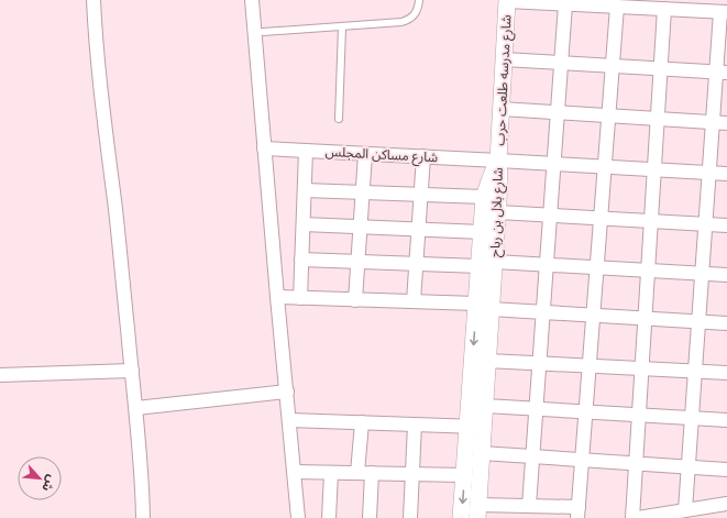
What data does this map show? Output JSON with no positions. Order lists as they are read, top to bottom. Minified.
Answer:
{"streets":{"street":["شارع مدرسه طلعت حرب","شارع مساكن المجلس","شارع بلال بن رباح"]},"crossings":[["شارع مدرسه طلعت حرب","شارع مساكن المجلس"],["شارع مدرسه طلعت حرب","شارع بلال بن رباح"],["شارع مساكن المجلس","شارع بلال بن رباح"]],"north":"bottom right"}
